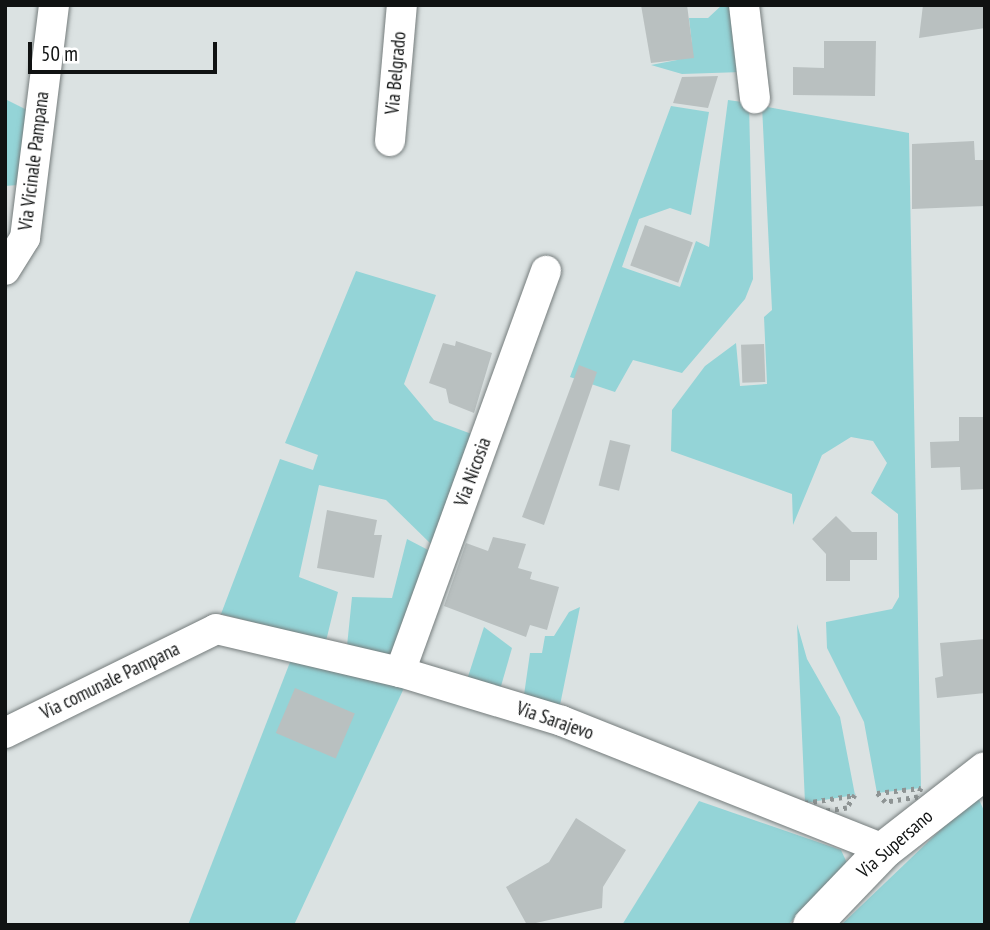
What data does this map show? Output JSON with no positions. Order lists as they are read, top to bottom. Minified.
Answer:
{"streets":{"street":["Via Belgrado","Via Vicinale Pampana","Via Nicosia","Via comunale Pampana","Via Sarajevo","Via Supersano"]},"crossings":[["Via Nicosia","Via Sarajevo"],["Via comunale Pampana","Via Sarajevo"],["Via Sarajevo","Via Supersano"]],"scale_bar":"50 m"}
